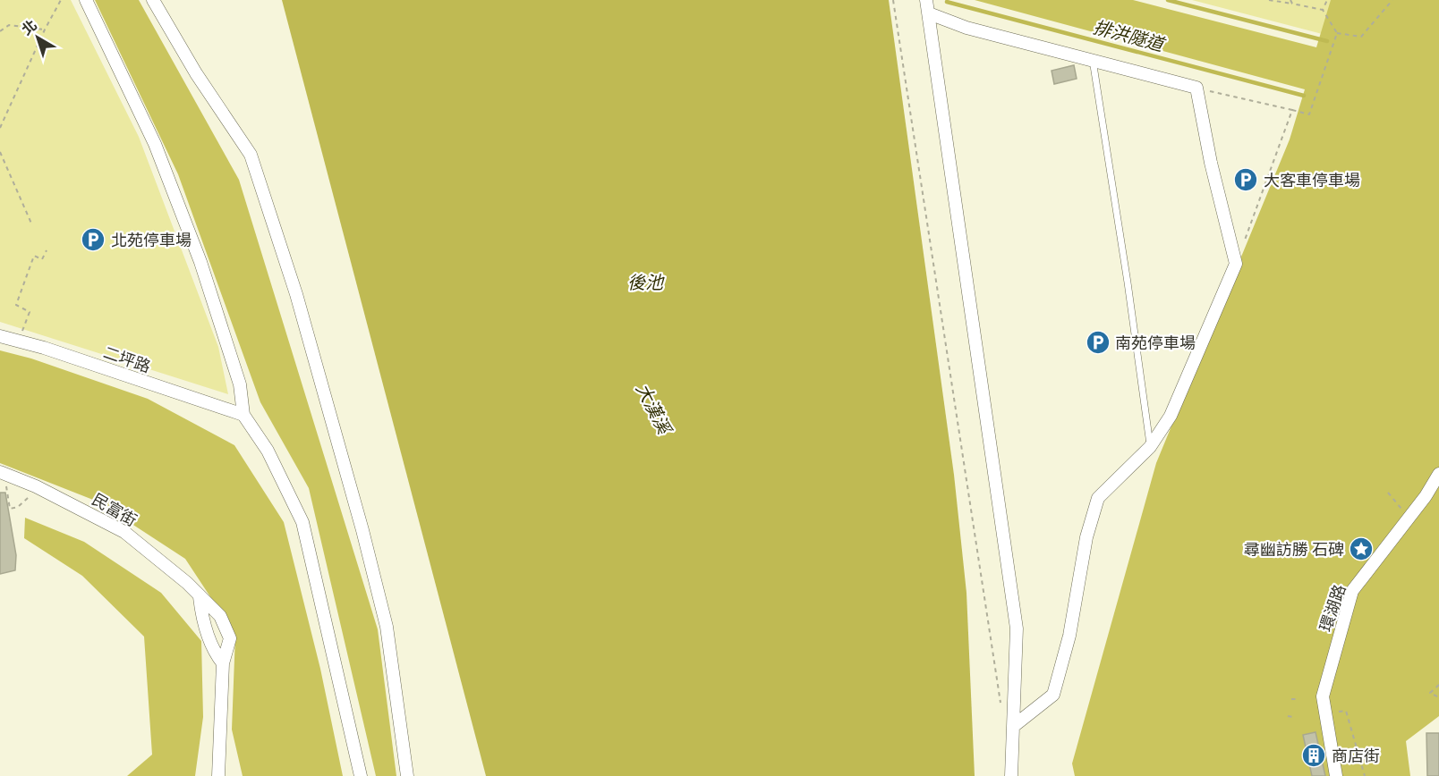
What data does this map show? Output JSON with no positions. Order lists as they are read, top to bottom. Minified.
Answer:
{"streets":{"street":["二坪路","民富街","環湖路"]},"water":["排洪隧道","後池","大漢溪"],"places":{"parking":["大客車停車場","北苑停車場","南苑停車場"],"place":["尋幽訪勝 石碑"],"building":["商店街"]},"north":"top left"}
